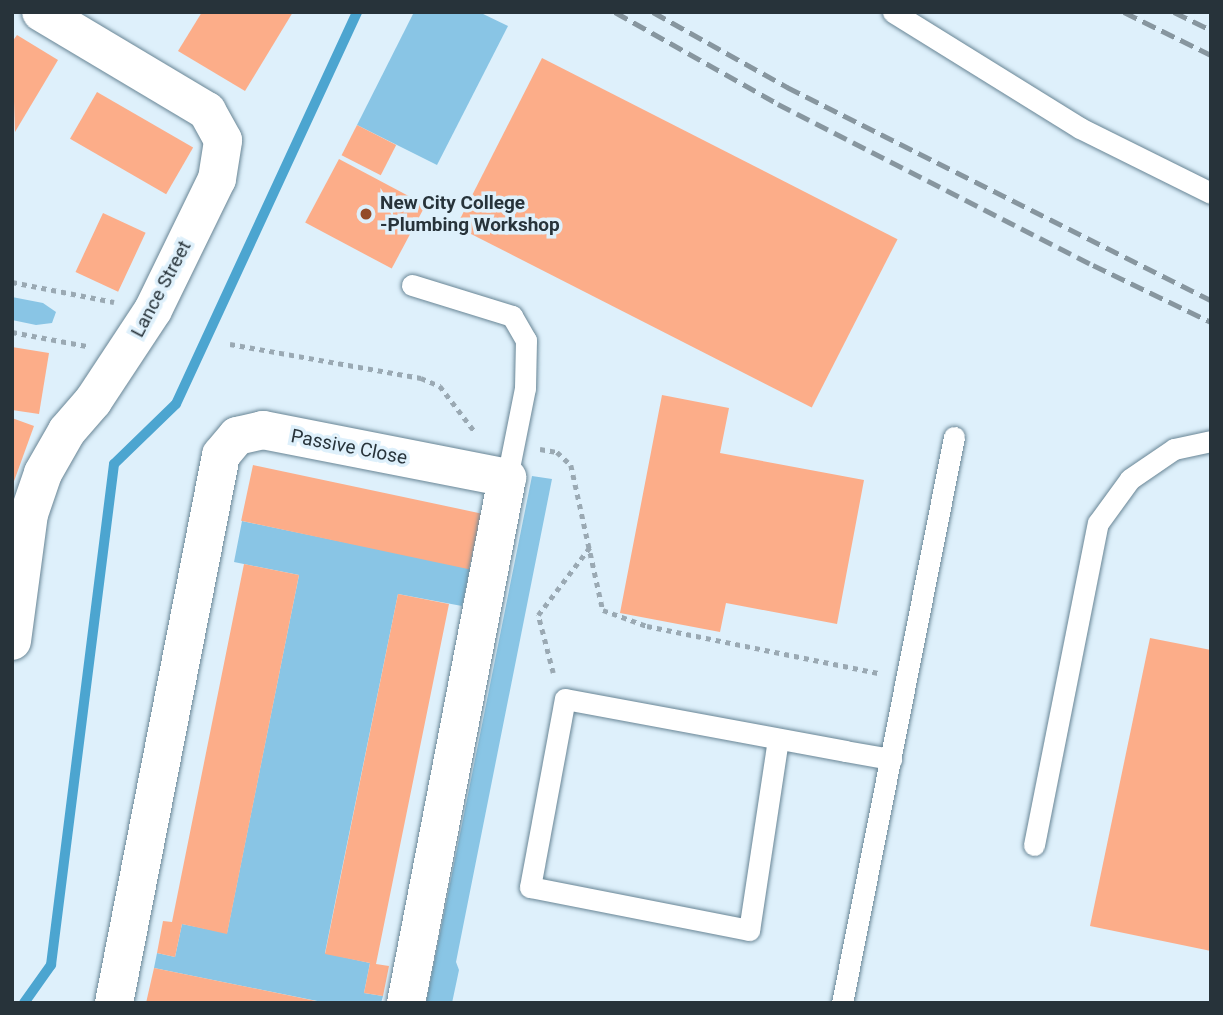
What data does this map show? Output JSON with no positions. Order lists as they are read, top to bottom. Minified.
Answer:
{"streets":{"street":["Lance Street","Passive Close"]},"places":["New City College -Plumbing Workshop"]}
